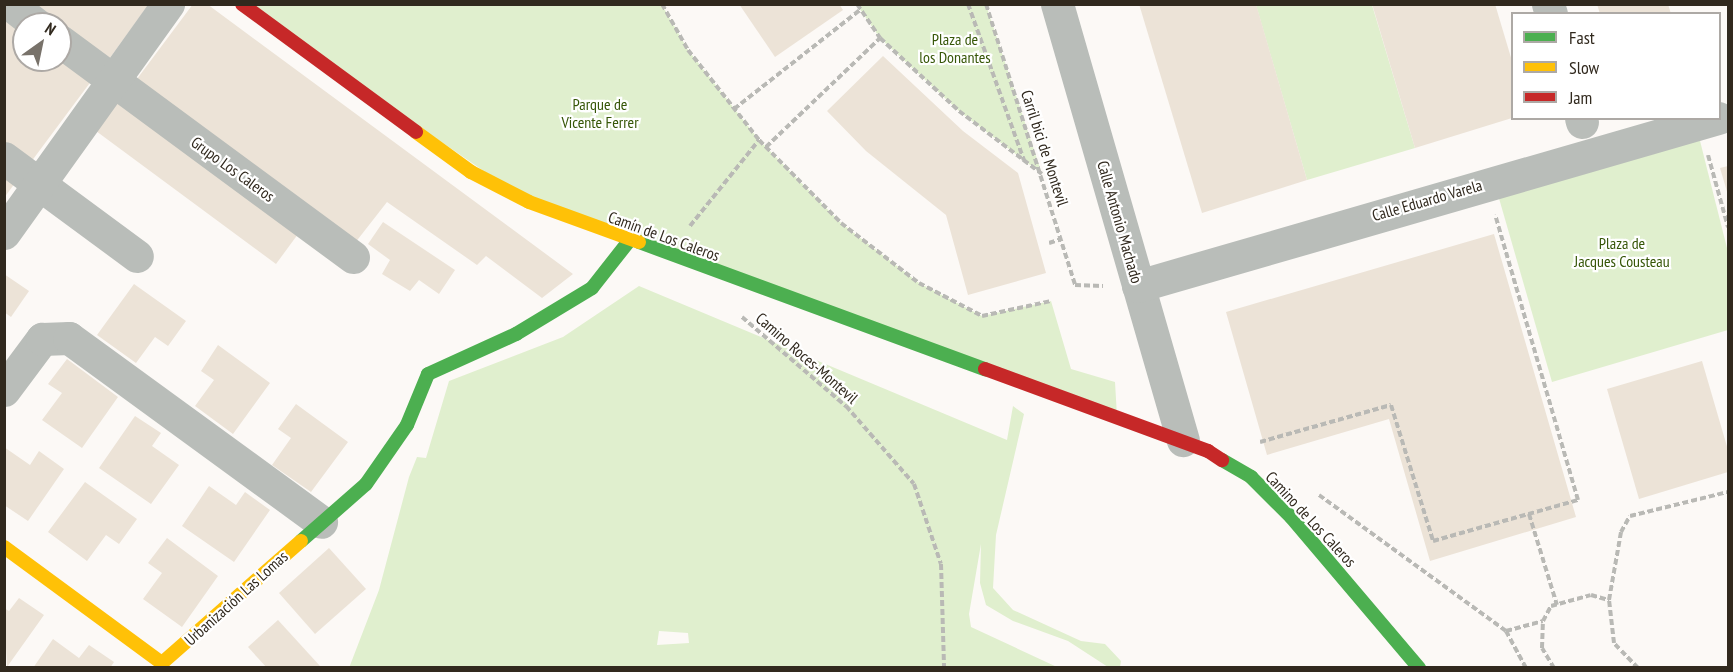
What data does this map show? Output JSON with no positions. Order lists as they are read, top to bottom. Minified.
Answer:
{"streets":{"street":["Grupo Los Caleros","Calle Eduardo Varela","Calle Antonio Machado","Camín de Los Caleros","Camino de Los Caleros","Urbanización Las Lomas"],"path":["Carril bici de Montevil","Camino Roces-Montevil"]},"crossings":[["Calle Eduardo Varela","Calle Antonio Machado"],["Calle Antonio Machado","Camino de Los Caleros"],["Camín de Los Caleros","Camino de Los Caleros"],["Camín de Los Caleros","Urbanización Las Lomas"]],"parks":["Plaza de los Donantes","Parque de Vicente Ferrer","Plaza de Jacques Cousteau"],"legend":["Fast","Slow","Jam"],"north":"top right"}
